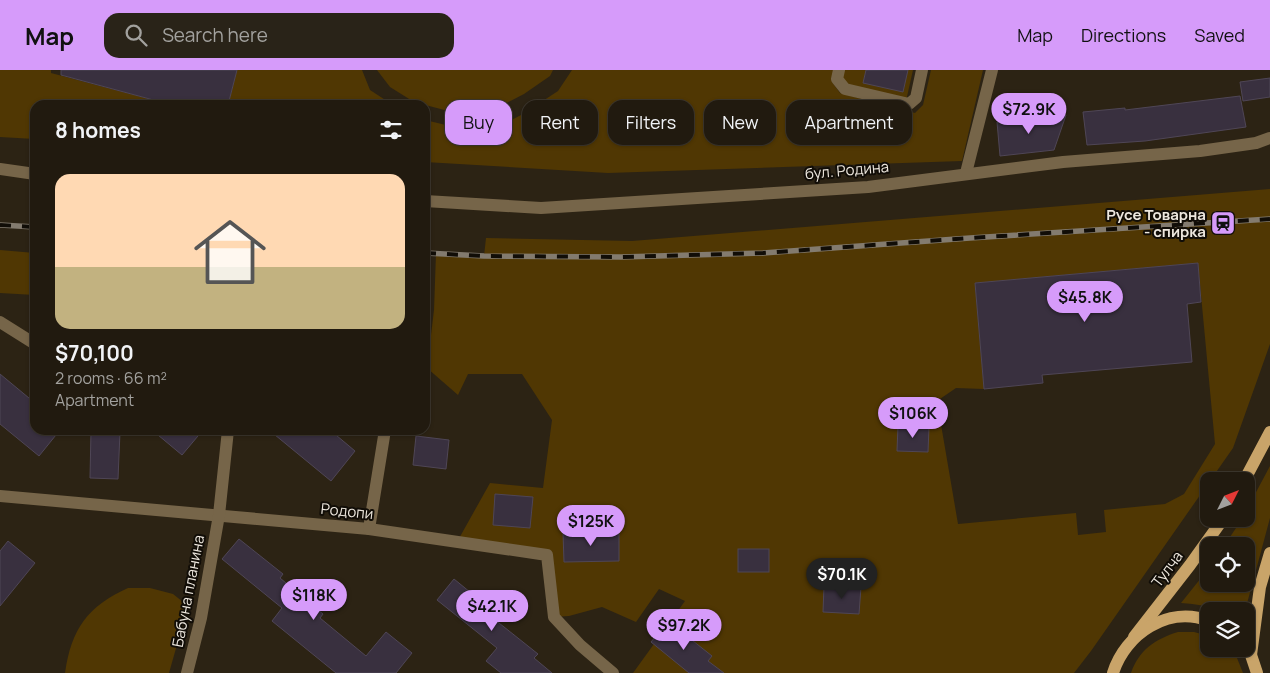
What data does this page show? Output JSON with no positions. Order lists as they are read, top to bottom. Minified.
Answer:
{"streets":{"main road":["Тулча"],"street":["бул. Родина","Родопи","Бабуна планина"]},"crossings":[["Родопи","Бабуна планина"]],"places":{"station":["Русе Товарна - спирка"]},"north":"top right","page":{"header":"Map","search":"Search here","nav":["Map","Directions","Saved"],"price":["$72.9K","$45.8K","$106K","$125K","$70.1K","$118K","$42.1K","$97.2K"],"chip":["Buy","Rent","Filters","New","Apartment"],"heading":"8 homes","list":[{"name":"$70,100","note":"2 rooms · 66 m² · Apartment"}]}}
